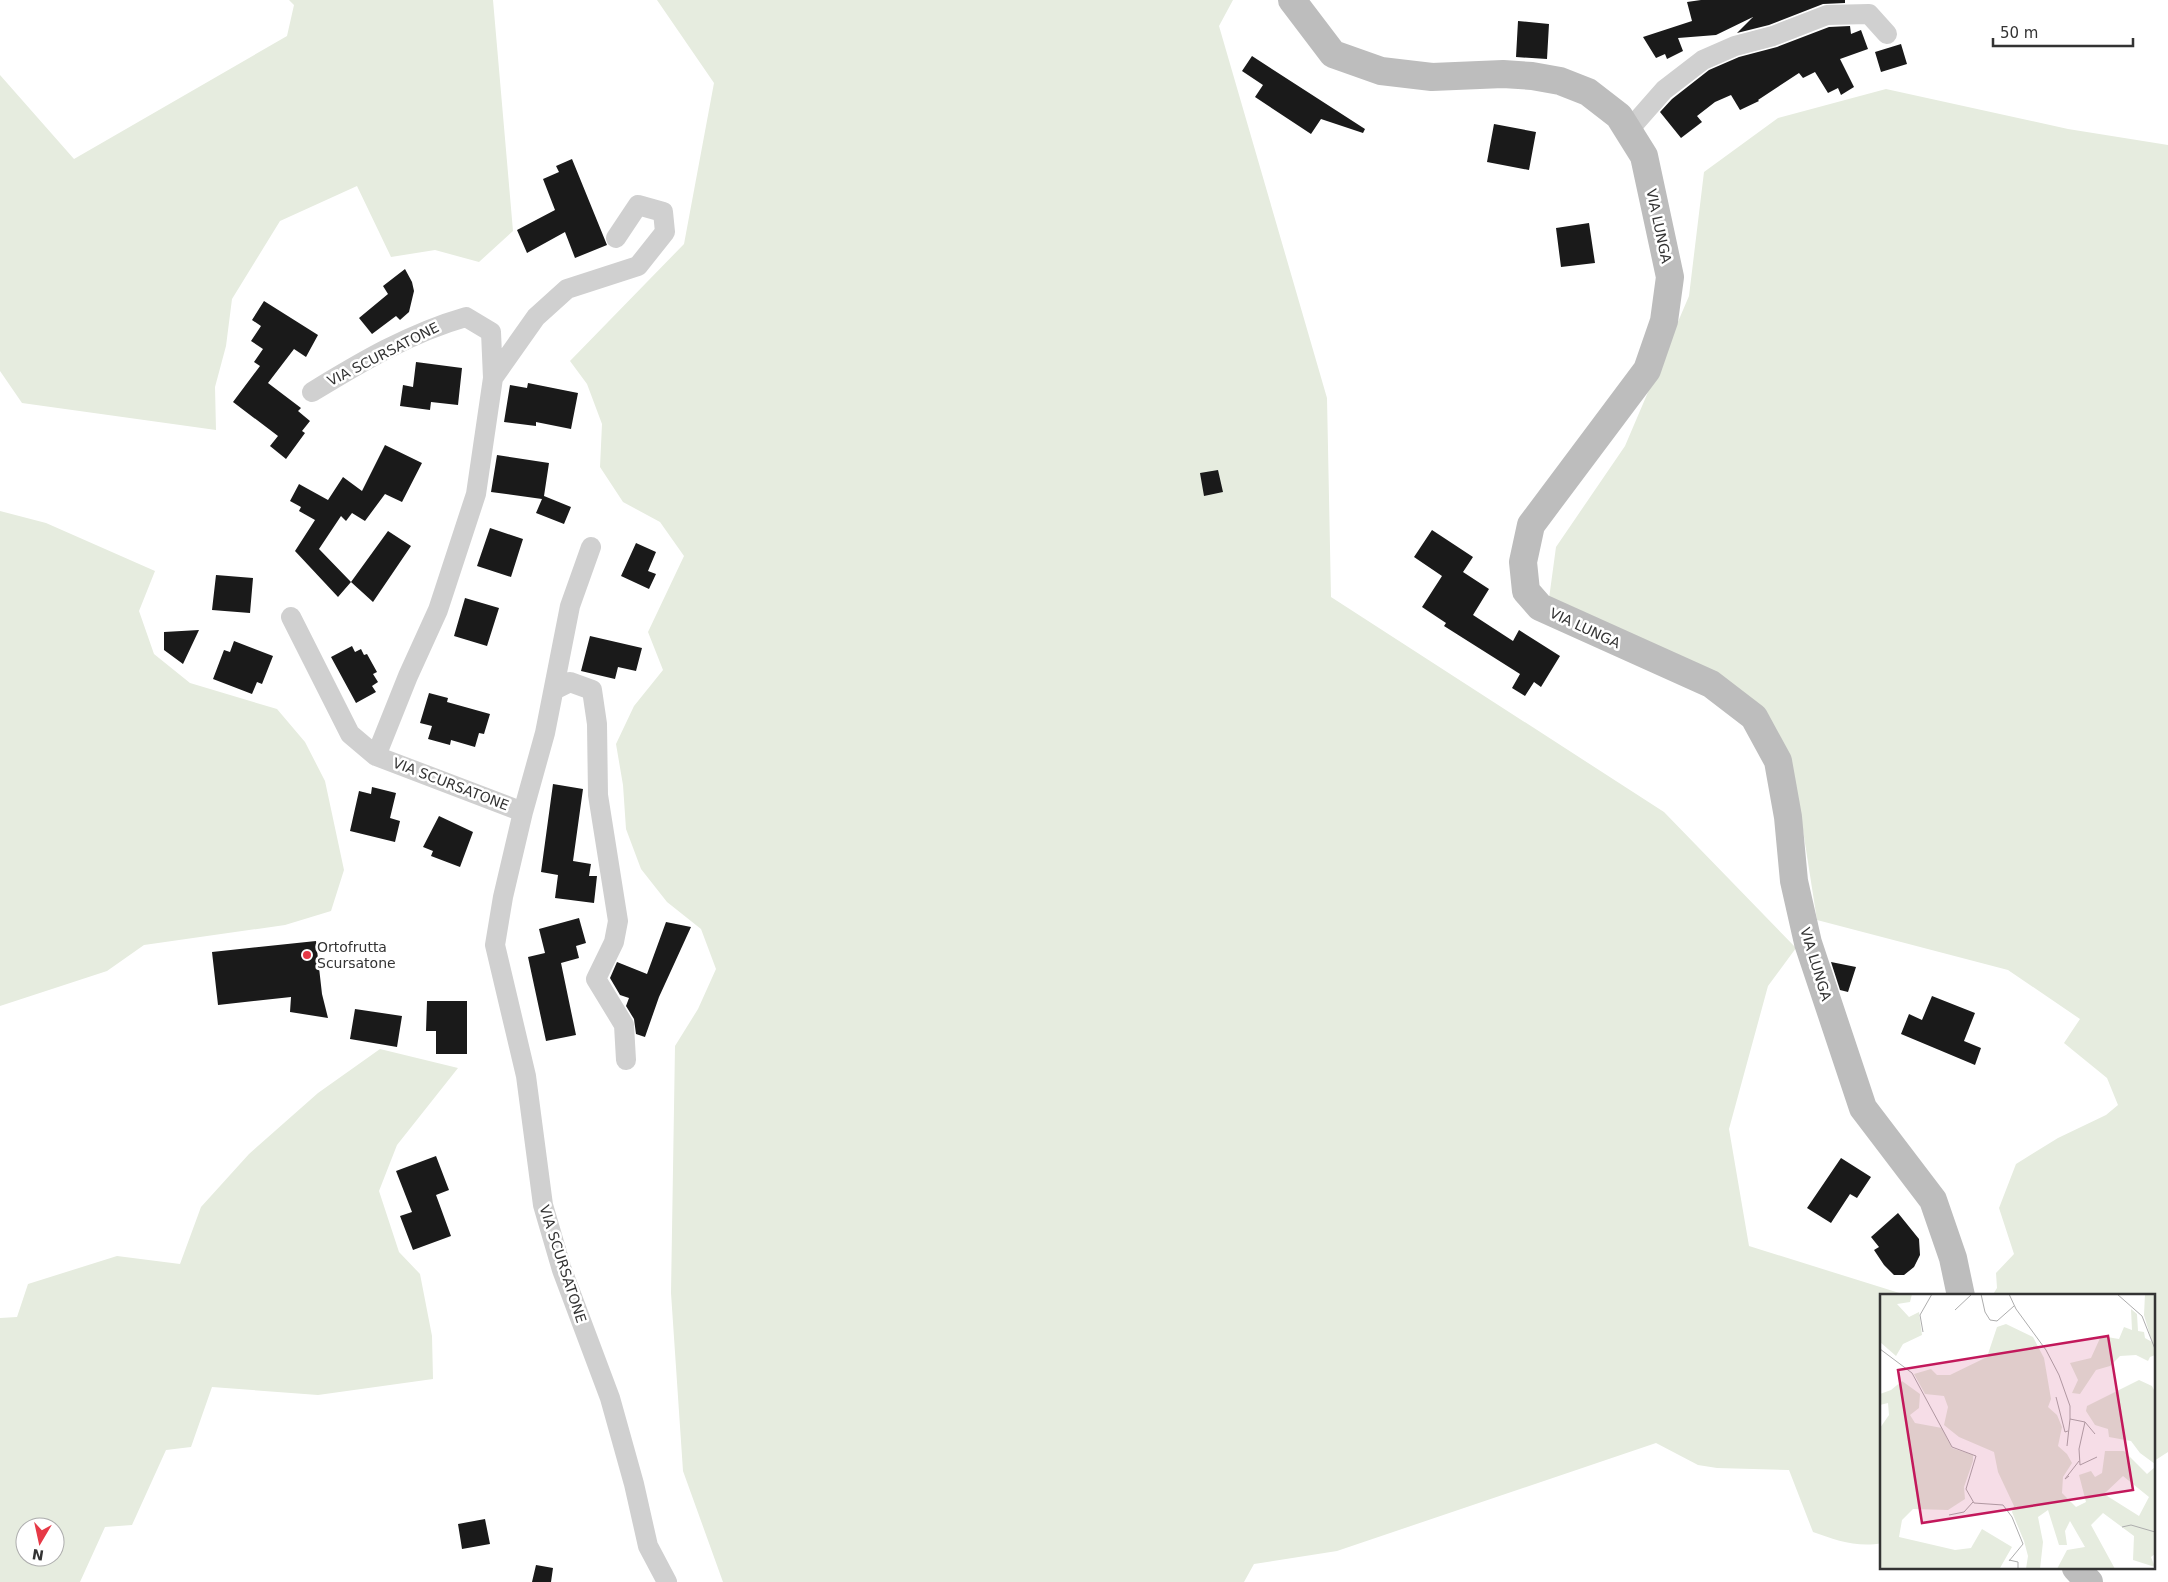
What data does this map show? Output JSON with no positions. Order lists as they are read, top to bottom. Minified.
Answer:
{"streets":{"street":["VIA LUNGA","VIA SCURSATONE"]},"places":["Ortofrutta Scursatone"],"scale_bar":"50 m","north":"bottom"}
